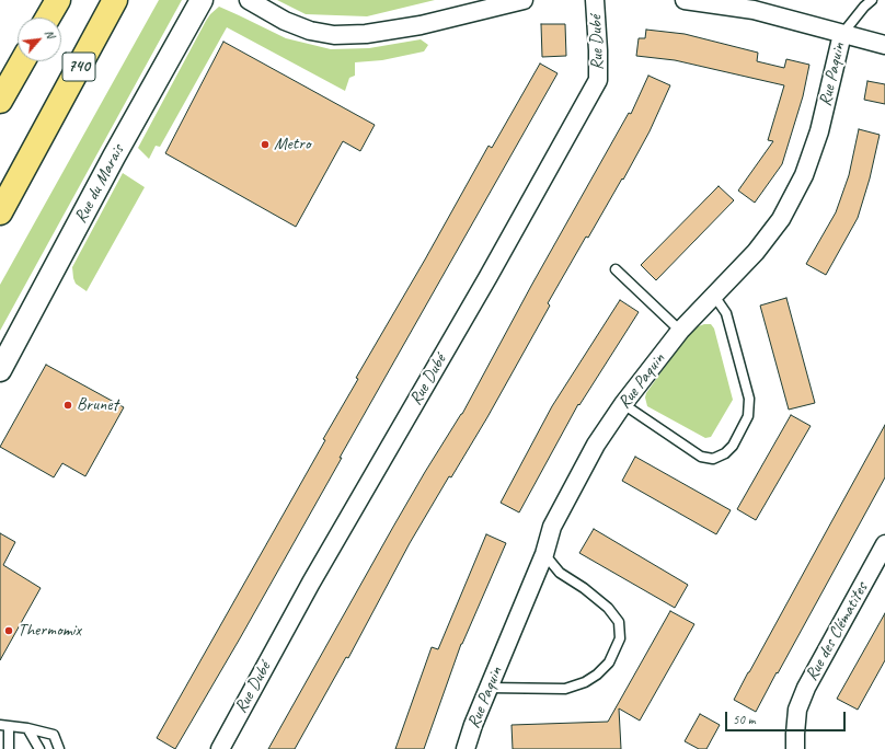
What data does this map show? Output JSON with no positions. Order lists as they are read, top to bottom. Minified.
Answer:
{"streets":{"highway":["740"],"street":["Rue Dubé","Rue Paquin","Rue du Marais","Rue des Clématites"]},"places":["Metro","Brunet","Thermomix"],"scale_bar":"50 m","north":"top right"}
